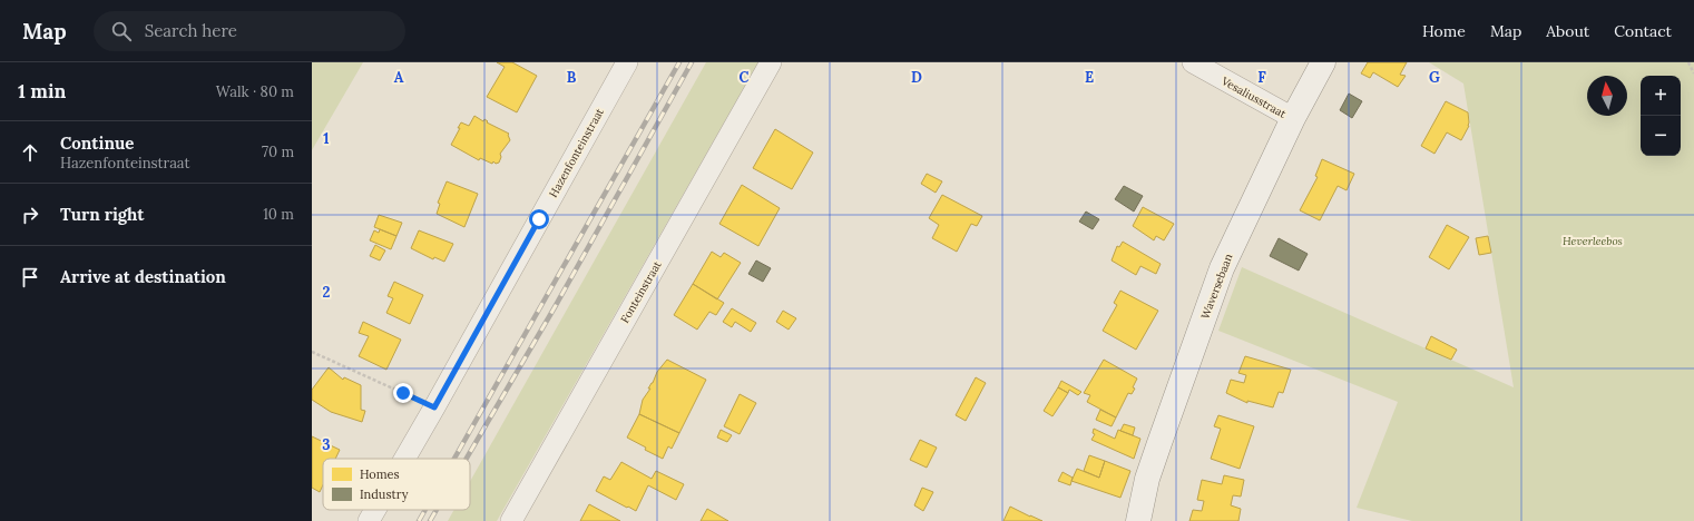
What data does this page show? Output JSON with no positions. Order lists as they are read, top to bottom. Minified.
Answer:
{"streets":{"street":["Vesaliusstraat","Hazenfonteinstraat","Waversebaan","Fonteinstraat"]},"crossings":[["Vesaliusstraat","Waversebaan"]],"parks":["Heverleebos"],"legend":["Homes","Industry"],"north":"top","page":{"header":"Map","search":"Search here","nav":["Home","Map","About","Contact"],"heading":["1 min","Walk · 80 m"],"map_buttons":["+","−"],"list":[["Continue","Hazenfonteinstraat","70 m"],["Turn right","10 m"],"Arrive at destination"]},"grid":{"columns":["A","B","C","D","E","F","G"],"rows":["1","2","3"]}}
